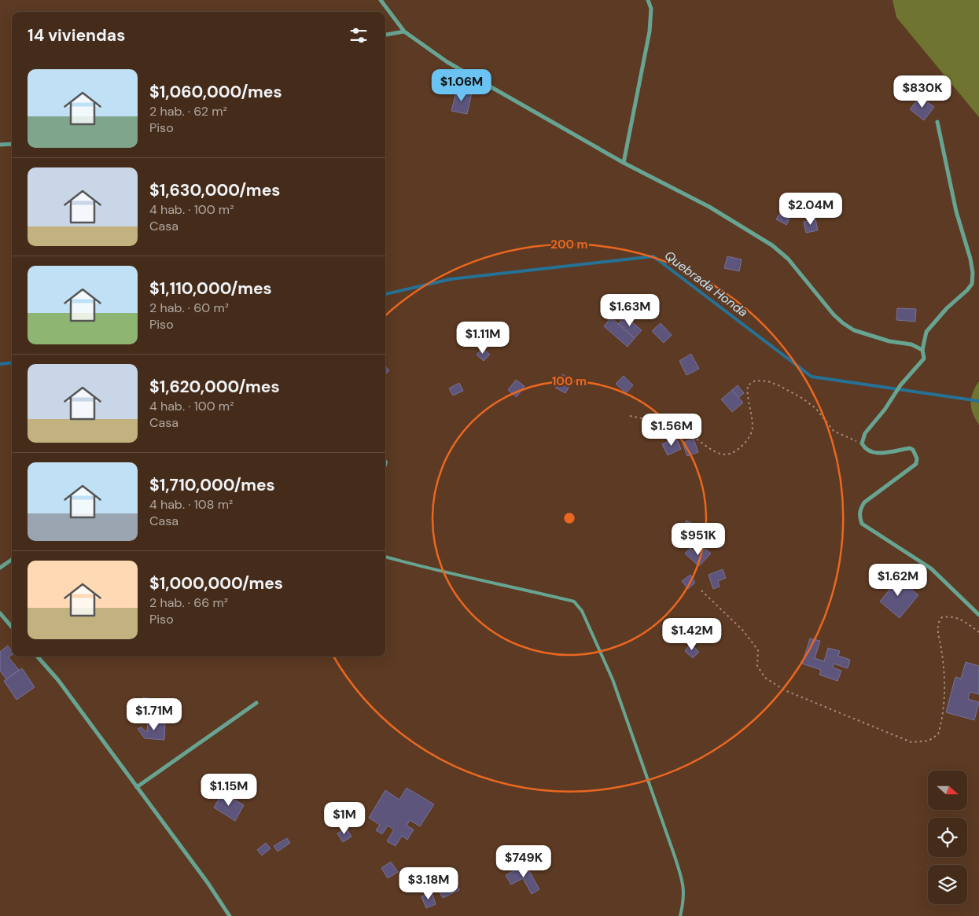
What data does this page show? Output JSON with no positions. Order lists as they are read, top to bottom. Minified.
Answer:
{"water":["Quebrada Honda"],"north":"right","page":{"heading":"14 viviendas","list":[{"name":"$1,060,000/mes","note":"2 hab. · 62 m² · Piso"},{"name":"$1,630,000/mes","note":"4 hab. · 100 m² · Casa"},{"name":"$1,110,000/mes","note":"2 hab. · 60 m² · Piso"},{"name":"$1,620,000/mes","note":"4 hab. · 100 m² · Casa"},{"name":"$1,710,000/mes","note":"4 hab. · 108 m² · Casa"},{"name":"$1,000,000/mes","note":"2 hab. · 66 m² · Piso"}],"price":["$1.06M","$830K","$2.04M","$1.63M","$1.11M","$1.56M","$951K","$1.62M","$1.42M","$1.71M","$1.15M","$1M","$749K","$3.18M"]},"rings":["200 m","100 m"]}
